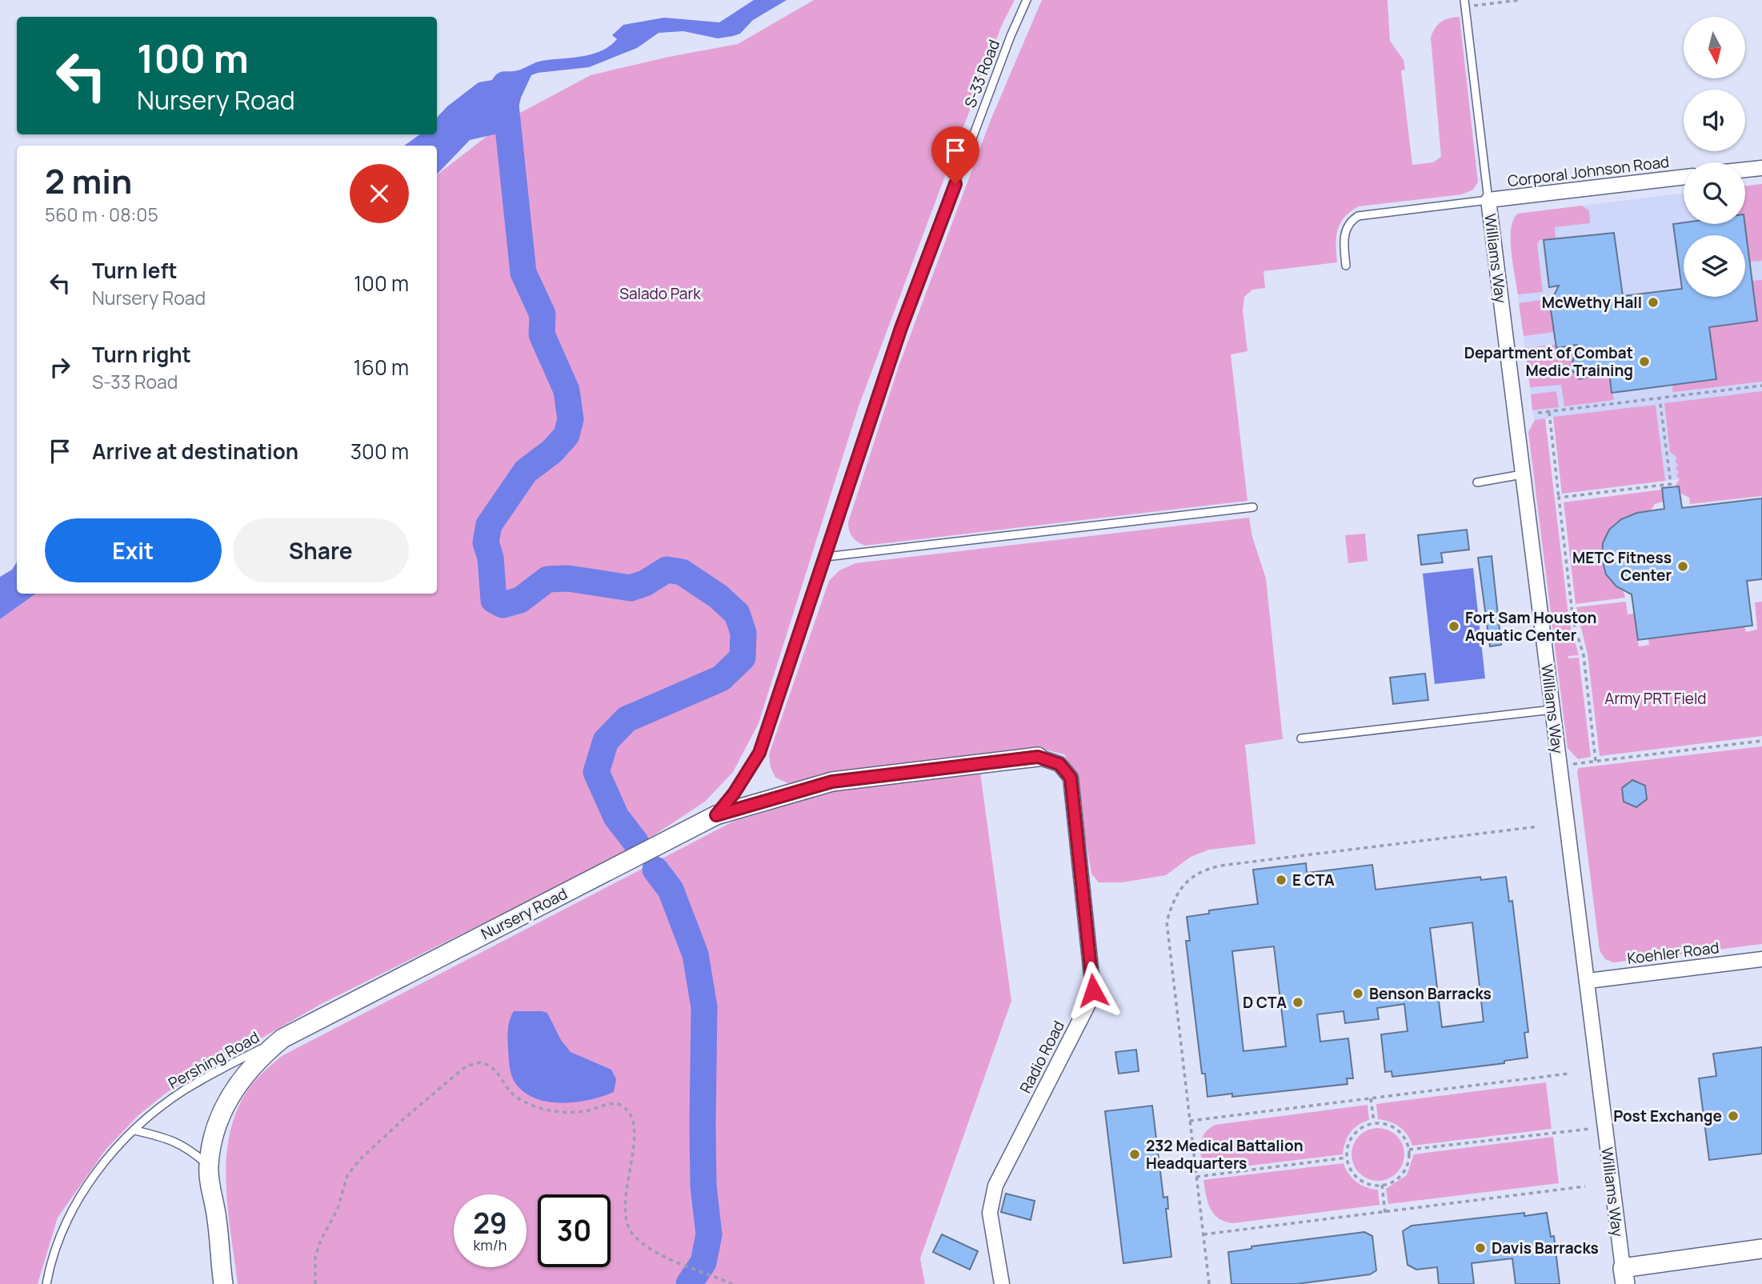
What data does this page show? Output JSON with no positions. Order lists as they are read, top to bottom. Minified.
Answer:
{"streets":{"street":["Corporal Johnson Road","Williams Way","Nursery Road","Koehler Road","Radio Road"],"lane":["S-33 Road","Pershing Road"]},"crossings":[["S-33 Road","Nursery Road"],["Corporal Johnson Road","Williams Way"],["Williams Way","Koehler Road"],["Nursery Road","Radio Road"],["Nursery Road","Pershing Road"]],"parks":["Salado Park","Army PRT Field"],"places":["McWethy Hall","Department of Combat Medic Training","METC Fitness Center","Fort Sam Houston Aquatic Center","E CTA","Benson Barracks","D CTA","Post Exchange","232 Medical Battalion Headquarters","Davis Barracks"],"north":"bottom","page":{"turn":["100 m","Nursery Road"],"heading":["2 min","560 m · 08:05"],"list":[{"name":"Turn left","note":"Nursery Road","value":"100 m"},{"name":"Turn right","note":"S-33 Road","value":"160 m"},{"name":"Arrive at destination","value":"300 m"}],"buttons":["Exit","Share"],"speed":"29 km/h","limit":"30"}}
